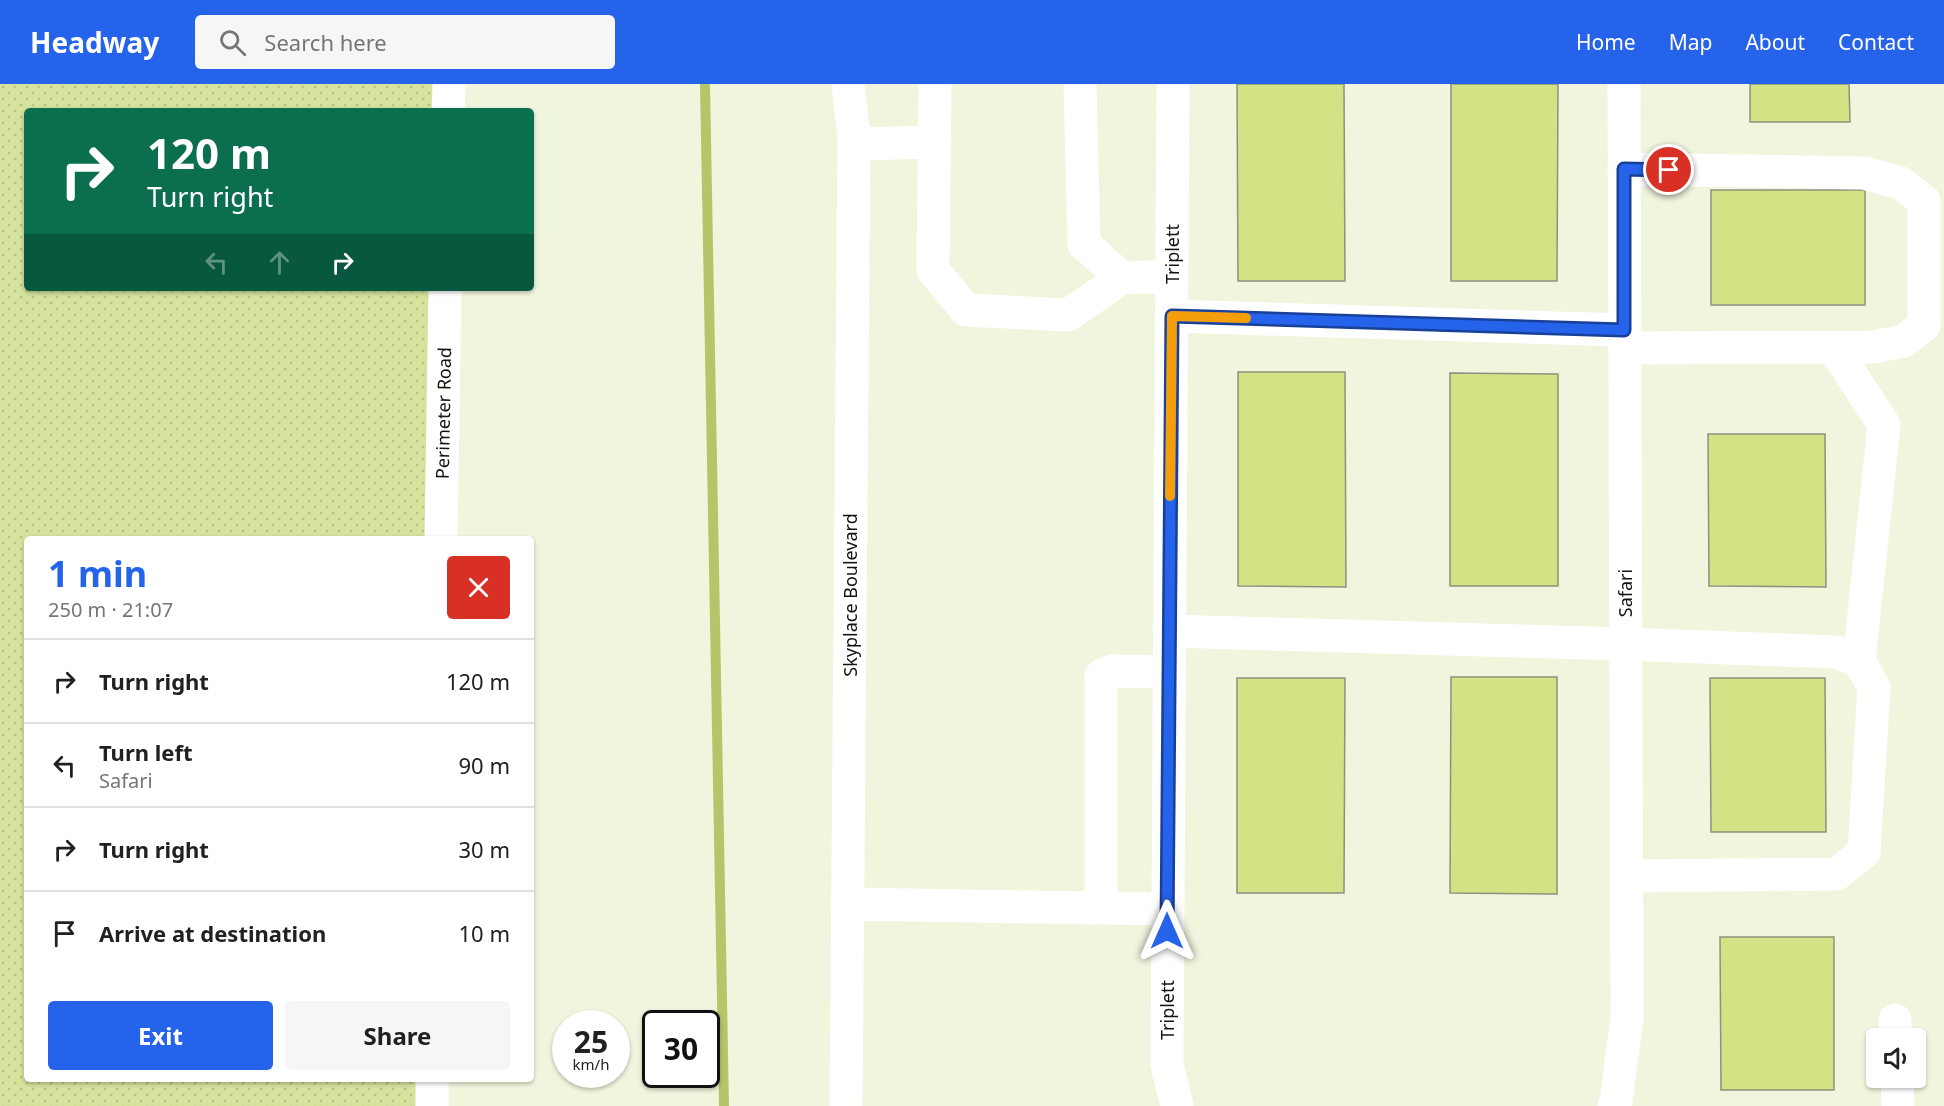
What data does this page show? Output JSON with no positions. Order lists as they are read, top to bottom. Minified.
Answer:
{"streets":{"street":["Triplett","Perimeter Road","Safari","Skyplace Boulevard"]},"page":{"header":"Headway","search":"Search here","nav":["Home","Map","About","Contact"],"turn":["120 m","Turn right"],"heading":["1 min","250 m · 21:07"],"list":[{"name":"Turn right","value":"120 m"},{"name":"Turn left","note":"Safari","value":"90 m"},{"name":"Turn right","value":"30 m"},{"name":"Arrive at destination","value":"10 m"}],"buttons":["Exit","Share"],"speed":"25 km/h","limit":"30"}}
